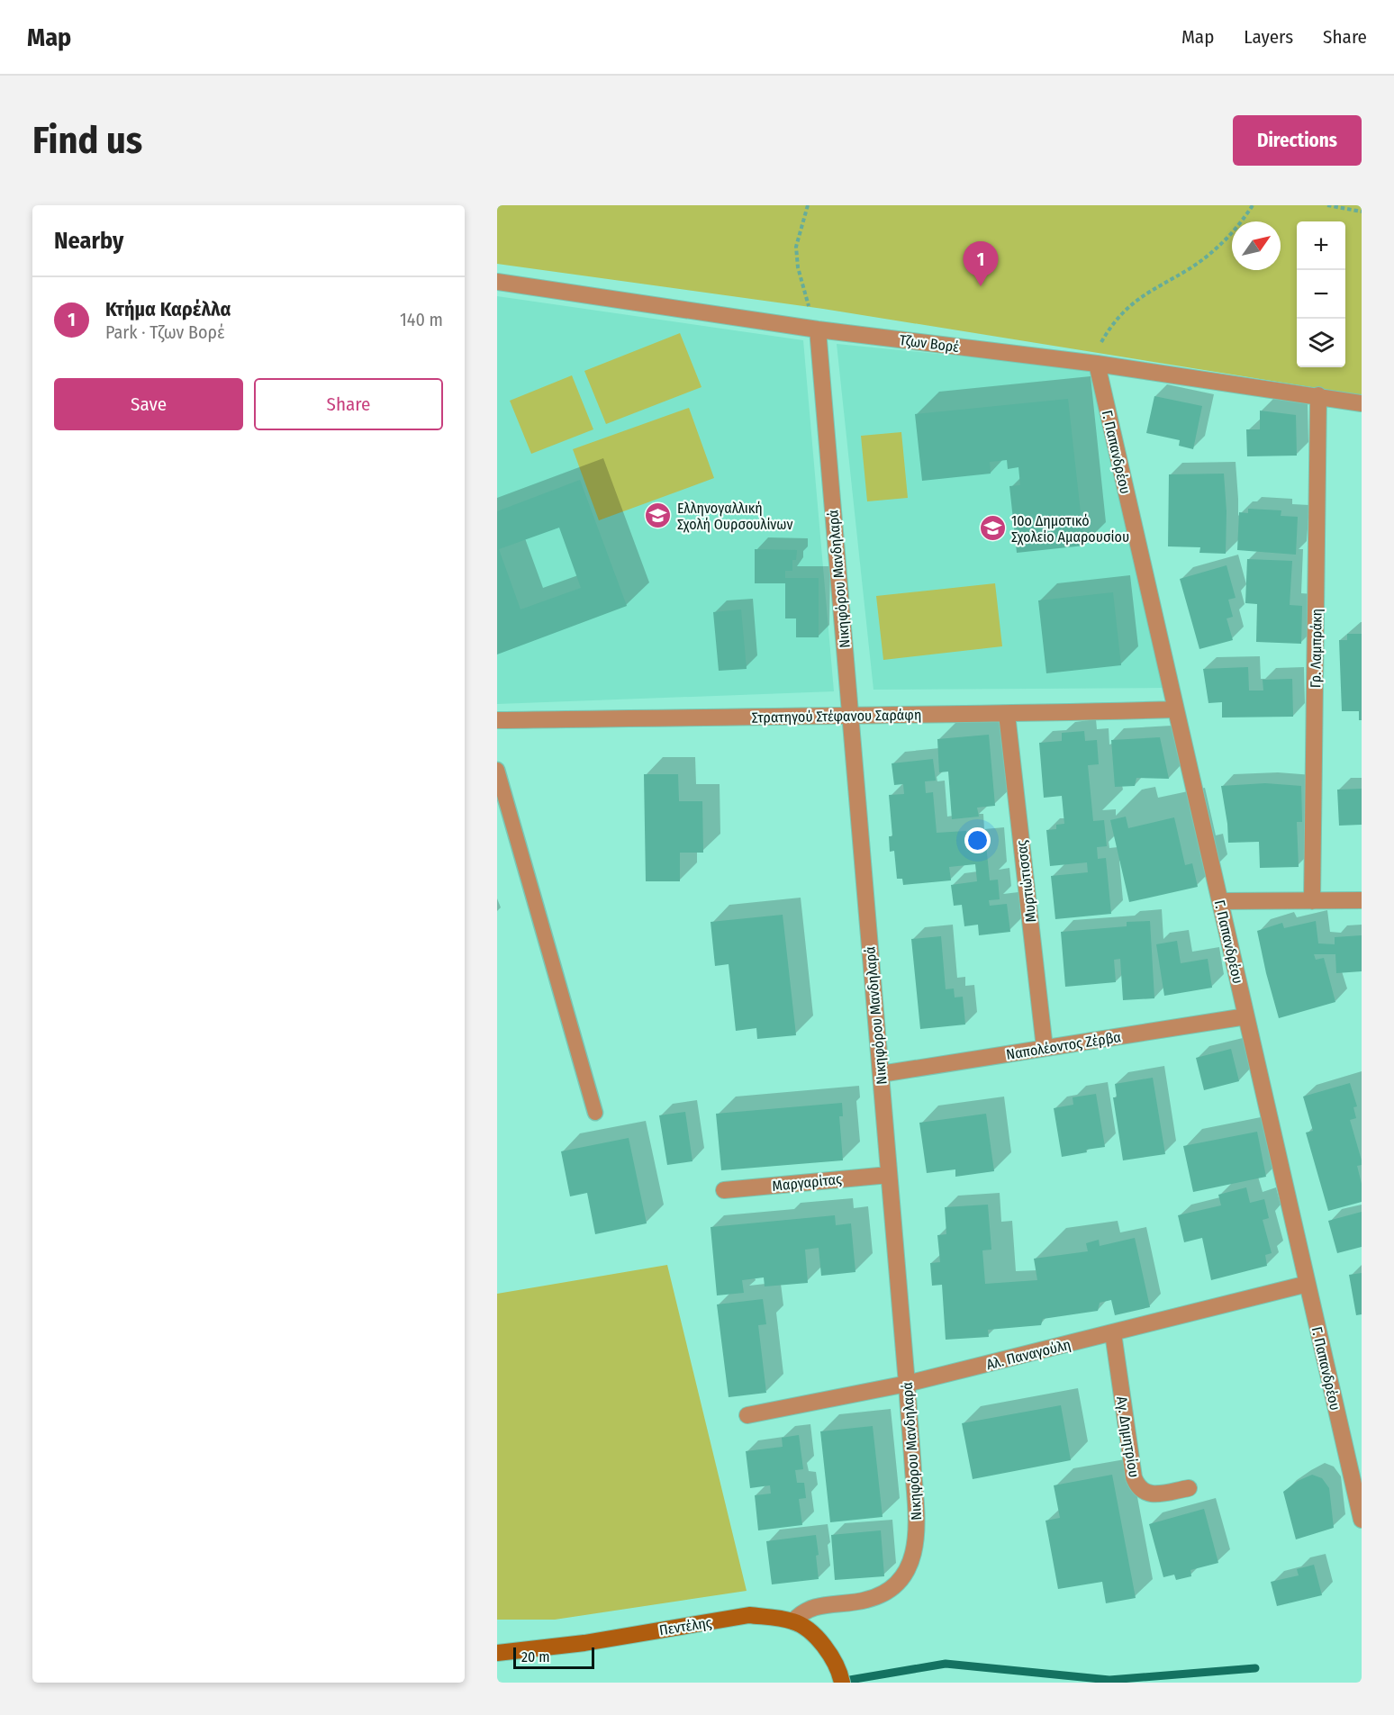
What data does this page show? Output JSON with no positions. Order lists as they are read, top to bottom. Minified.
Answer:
{"streets":{"main road":["Πεντέλης"],"street":["Τζων Βορέ","Γ. Παπανδρέου","Νικηφόρου Μανδηλαρά","Γρ. Λαμπράκη","Στρατηγού Στέφανου Σαράφη","Μυρτιώτισσας","Ναπολέοντος Ζέρβα","Μαργαρίτας","Αλ. Παναγούλη","Αγ. Δημητρίου"]},"crossings":[["Τζων Βορέ","Γ. Παπανδρέου"],["Τζων Βορέ","Νικηφόρου Μανδηλαρά"],["Τζων Βορέ","Γρ. Λαμπράκη"],["Γ. Παπανδρέου","Στρατηγού Στέφανου Σαράφη"],["Γ. Παπανδρέου","Ναπολέοντος Ζέρβα"],["Γ. Παπανδρέου","Αλ. Παναγούλη"],["Νικηφόρου Μανδηλαρά","Στρατηγού Στέφανου Σαράφη"],["Νικηφόρου Μανδηλαρά","Ναπολέοντος Ζέρβα"],["Νικηφόρου Μανδηλαρά","Μαργαρίτας"],["Νικηφόρου Μανδηλαρά","Αλ. Παναγούλη"],["Νικηφόρου Μανδηλαρά","Πεντέλης"],["Στρατηγού Στέφανου Σαράφη","Μυρτιώτισσας"],["Μυρτιώτισσας","Ναπολέοντος Ζέρβα"],["Αλ. Παναγούλη","Αγ. Δημητρίου"]],"places":{"school or university":["Ελληνογαλλική Σχολή Ουρσουλίνων","10ο Δημοτικό Σχολείο Αμαρουσίου"]},"scale_bar":"20 m","north":"top right","page":{"header":"Map","nav":["Map","Layers","Share"],"buttons":["Directions",["Save","Share"]],"title":"Find us","heading":"Nearby","map_buttons":["+","−"],"pins":"1","list":[{"mark":"1","name":"Κτήμα Καρέλλα","note":"Park · Τζων Βορέ","value":"140 m"}],"scale":"20 m"}}
